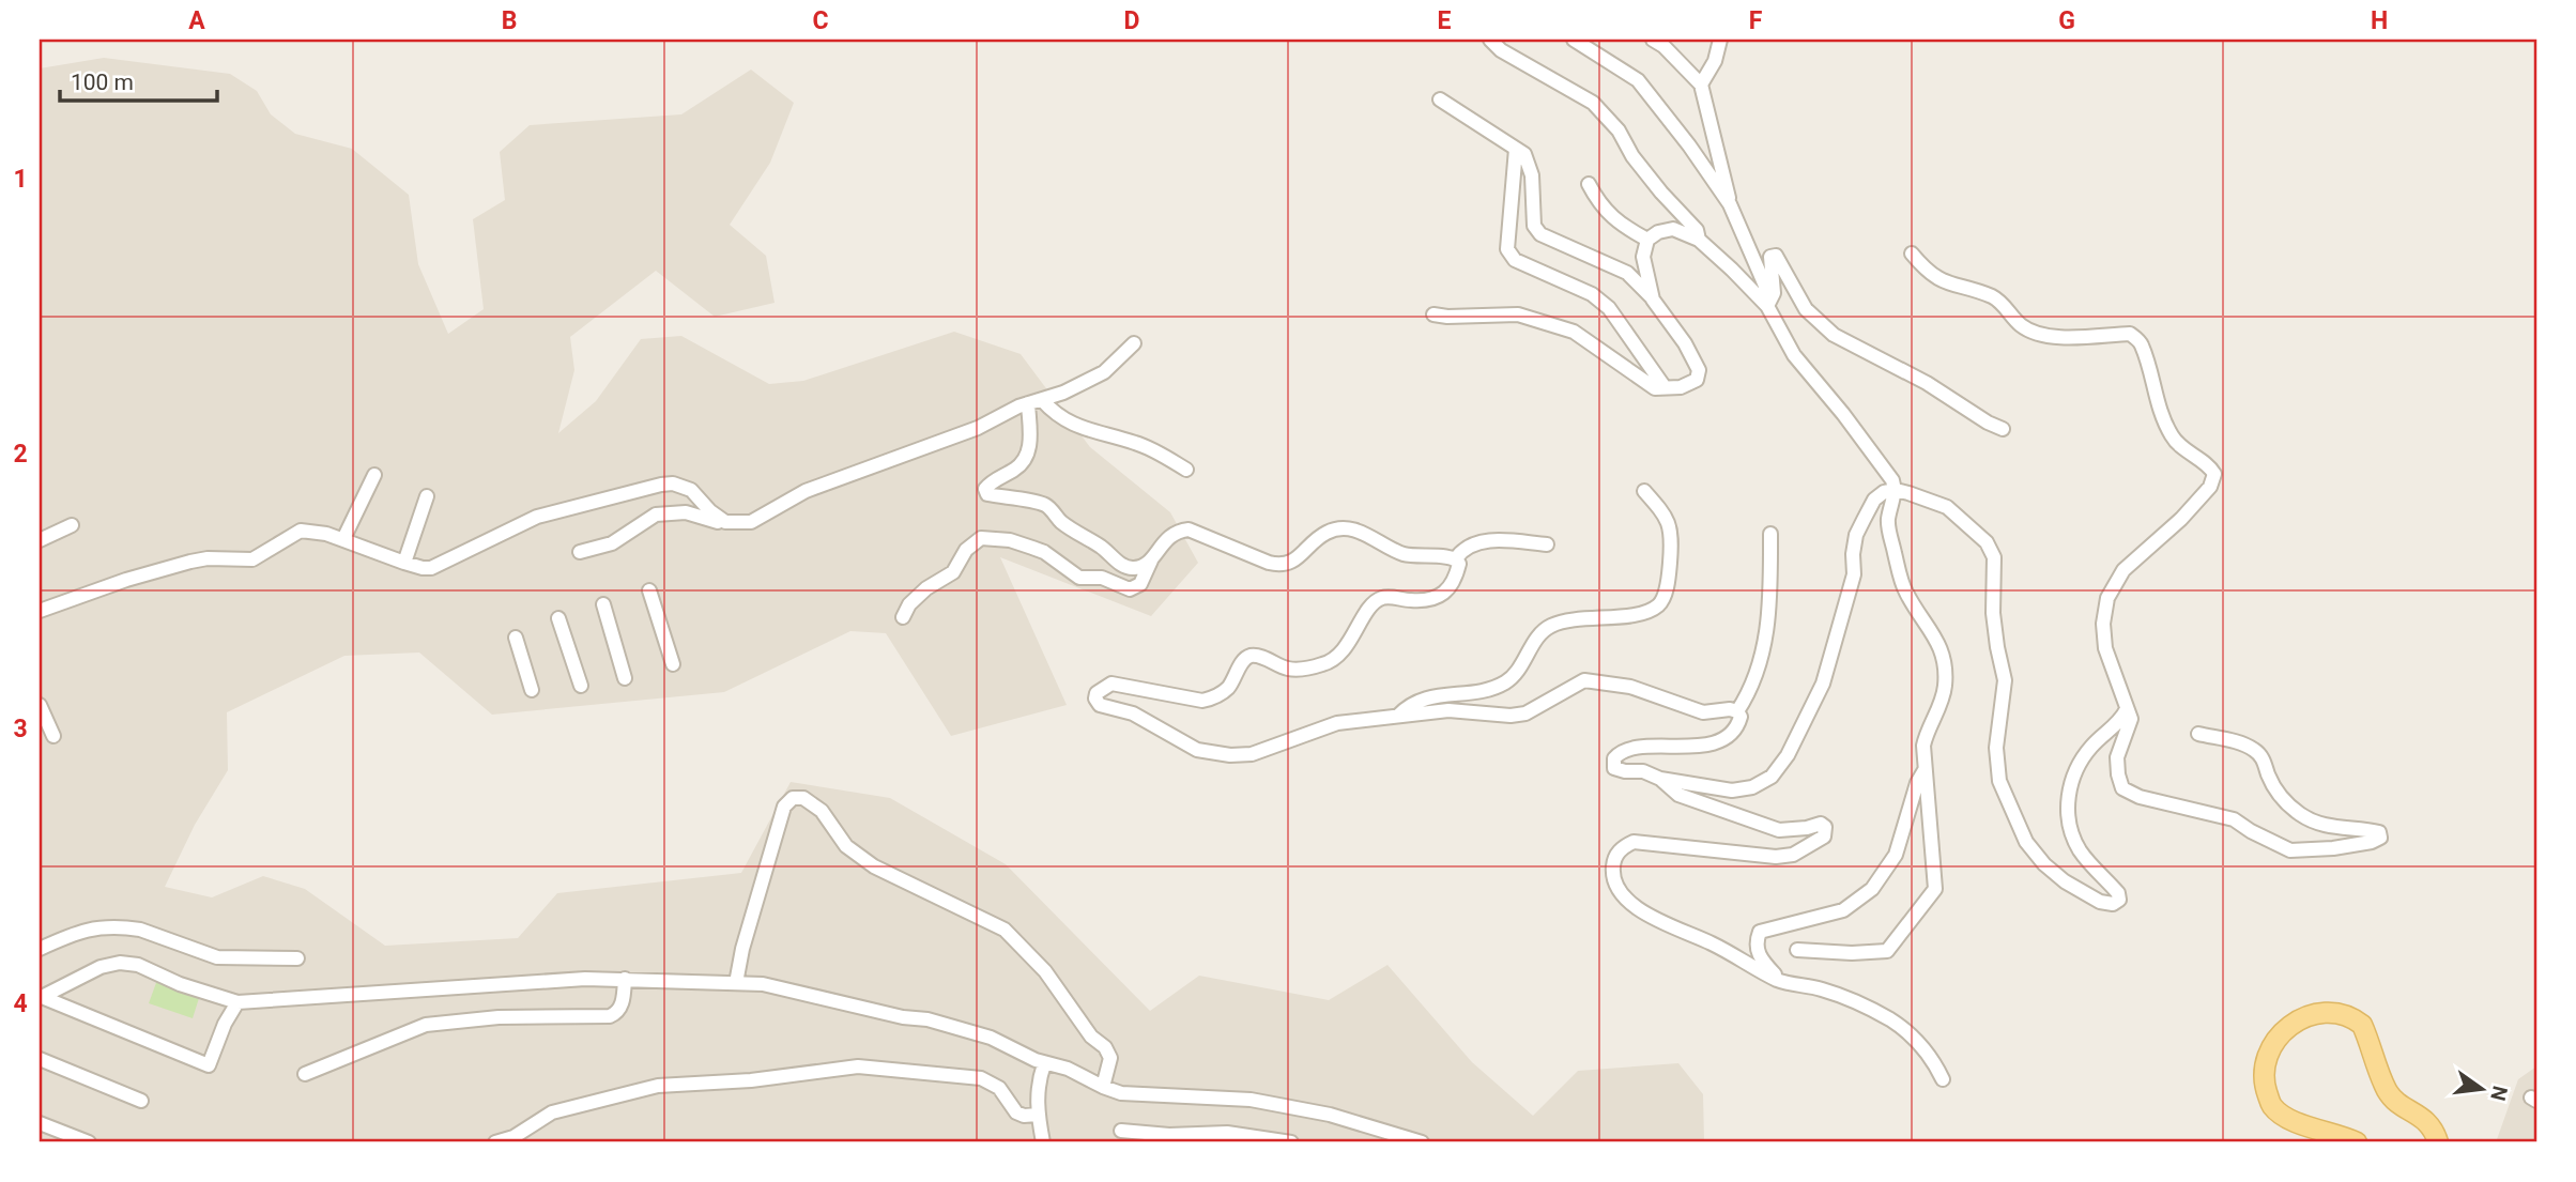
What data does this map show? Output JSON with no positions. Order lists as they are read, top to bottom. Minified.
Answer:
{"scale_bar":"100 m","north":"right","grid":{"columns":["A","B","C","D","E","F","G","H"],"rows":["1","2","3","4"]}}
